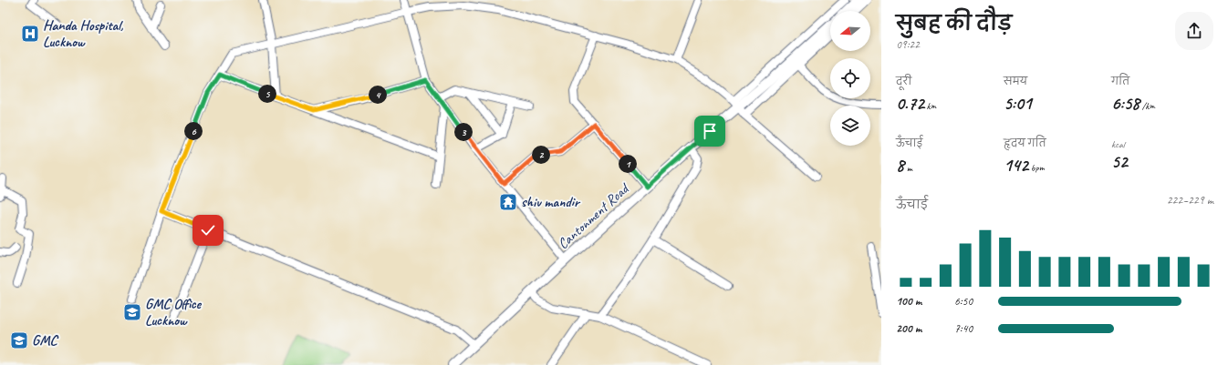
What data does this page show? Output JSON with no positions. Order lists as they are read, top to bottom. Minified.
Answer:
{"streets":{"street":["Cantonment Road"]},"places":{"hospital":["Handa Hospital, Lucknow"],"temple":["shiv mandir"],"school or university":["GMC Office Lucknow","GMC"]},"north":"left","page":{"heading":["सुबह की दौड़","09:22"],"stats":[["दूरी","0.72 km"],["समय","5:01"],["गति","6:58 /km"],["ऊँचाई","8 m"],["हृदय गति","142 bpm"],["kcal","52"]],"pins":["5","4","6","3","2","1"],"chart":["ऊँचाई","222–229 m"],"list":[{"name":"100 m","note":"6:50"},{"name":"200 m","note":"7:40"}]}}
